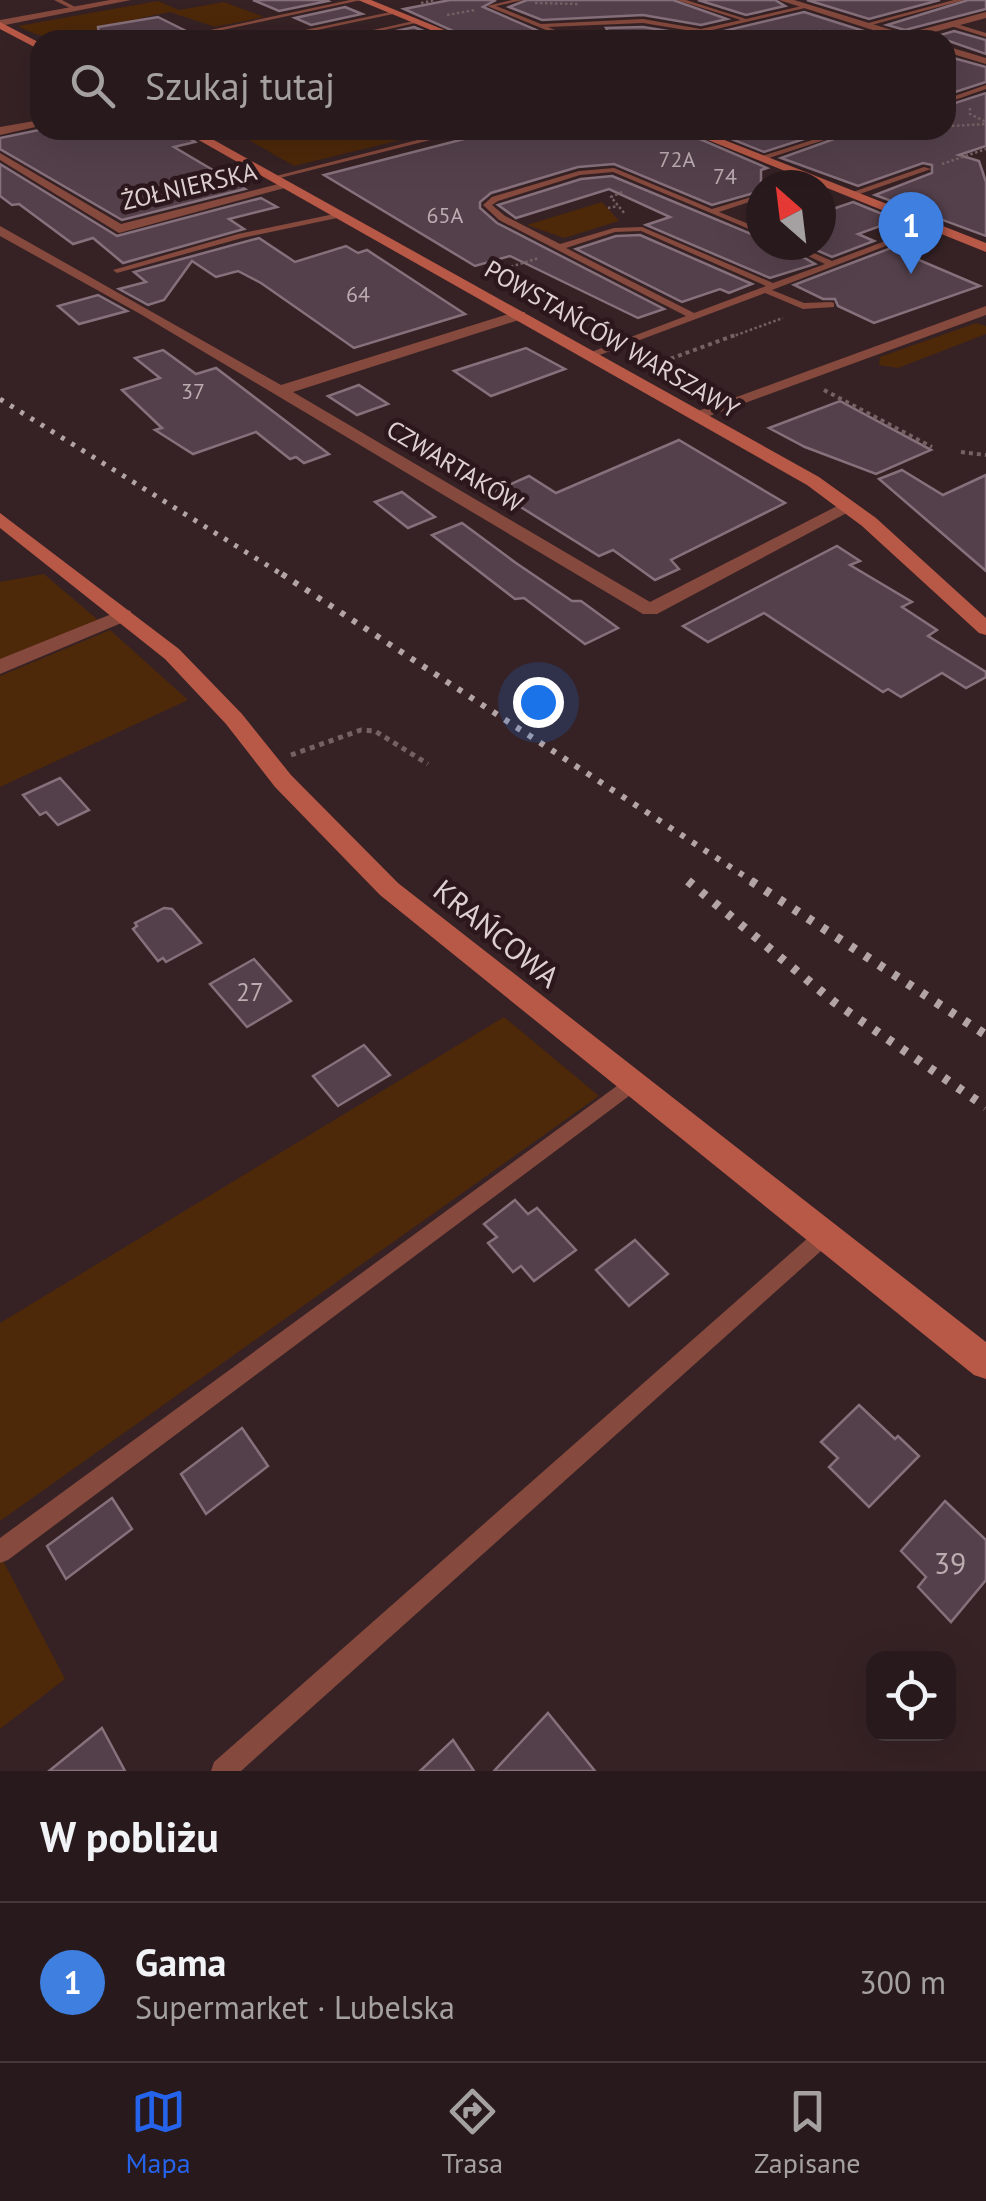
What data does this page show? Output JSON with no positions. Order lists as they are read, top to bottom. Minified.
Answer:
{"streets":{"street":["ŻOŁNIERSKA","POWSTAŃCÓW WARSZAWY","CZWARTAKÓW","KRAŃCOWA"]},"crossings":[["ŻOŁNIERSKA","POWSTAŃCÓW WARSZAWY"],["POWSTAŃCÓW WARSZAWY","CZWARTAKÓW"]],"house_numbers":["72A","74","65A","64","37","27","39"],"north":"top left","page":{"search":"Szukaj tutaj","pins":"1","heading":"W pobliżu","list":[{"mark":"1","name":"Gama","note":"Supermarket · Lubelska","value":"300 m"}],"nav":["Mapa","Trasa","Zapisane"]}}
